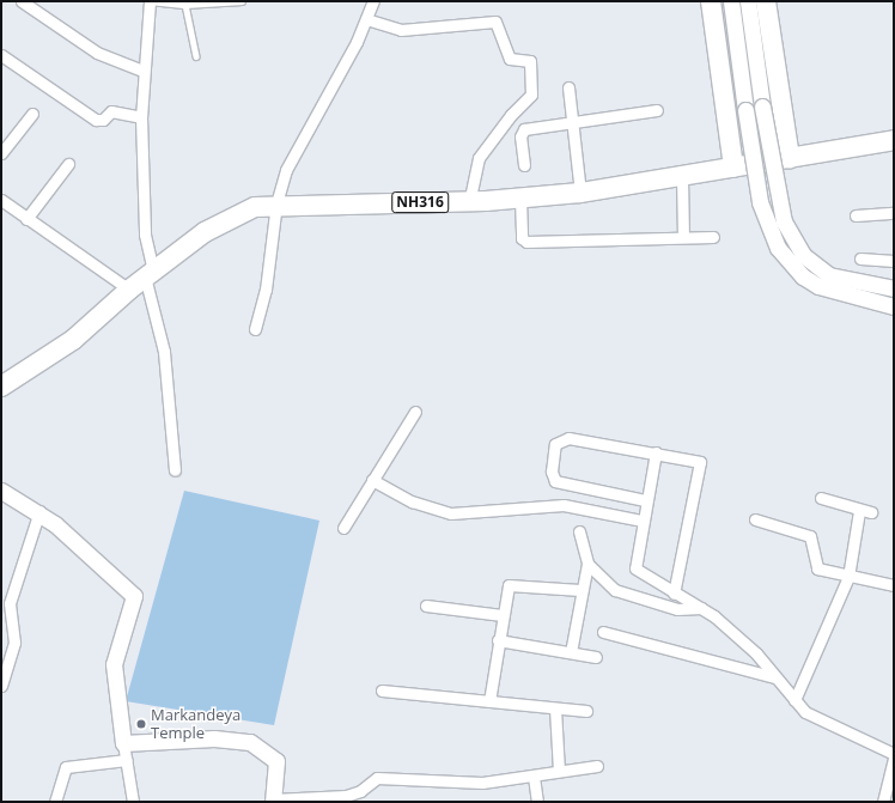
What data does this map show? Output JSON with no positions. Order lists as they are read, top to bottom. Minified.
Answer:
{"streets":{"highway":["NH316"]},"places":["Markandeya Temple"]}
